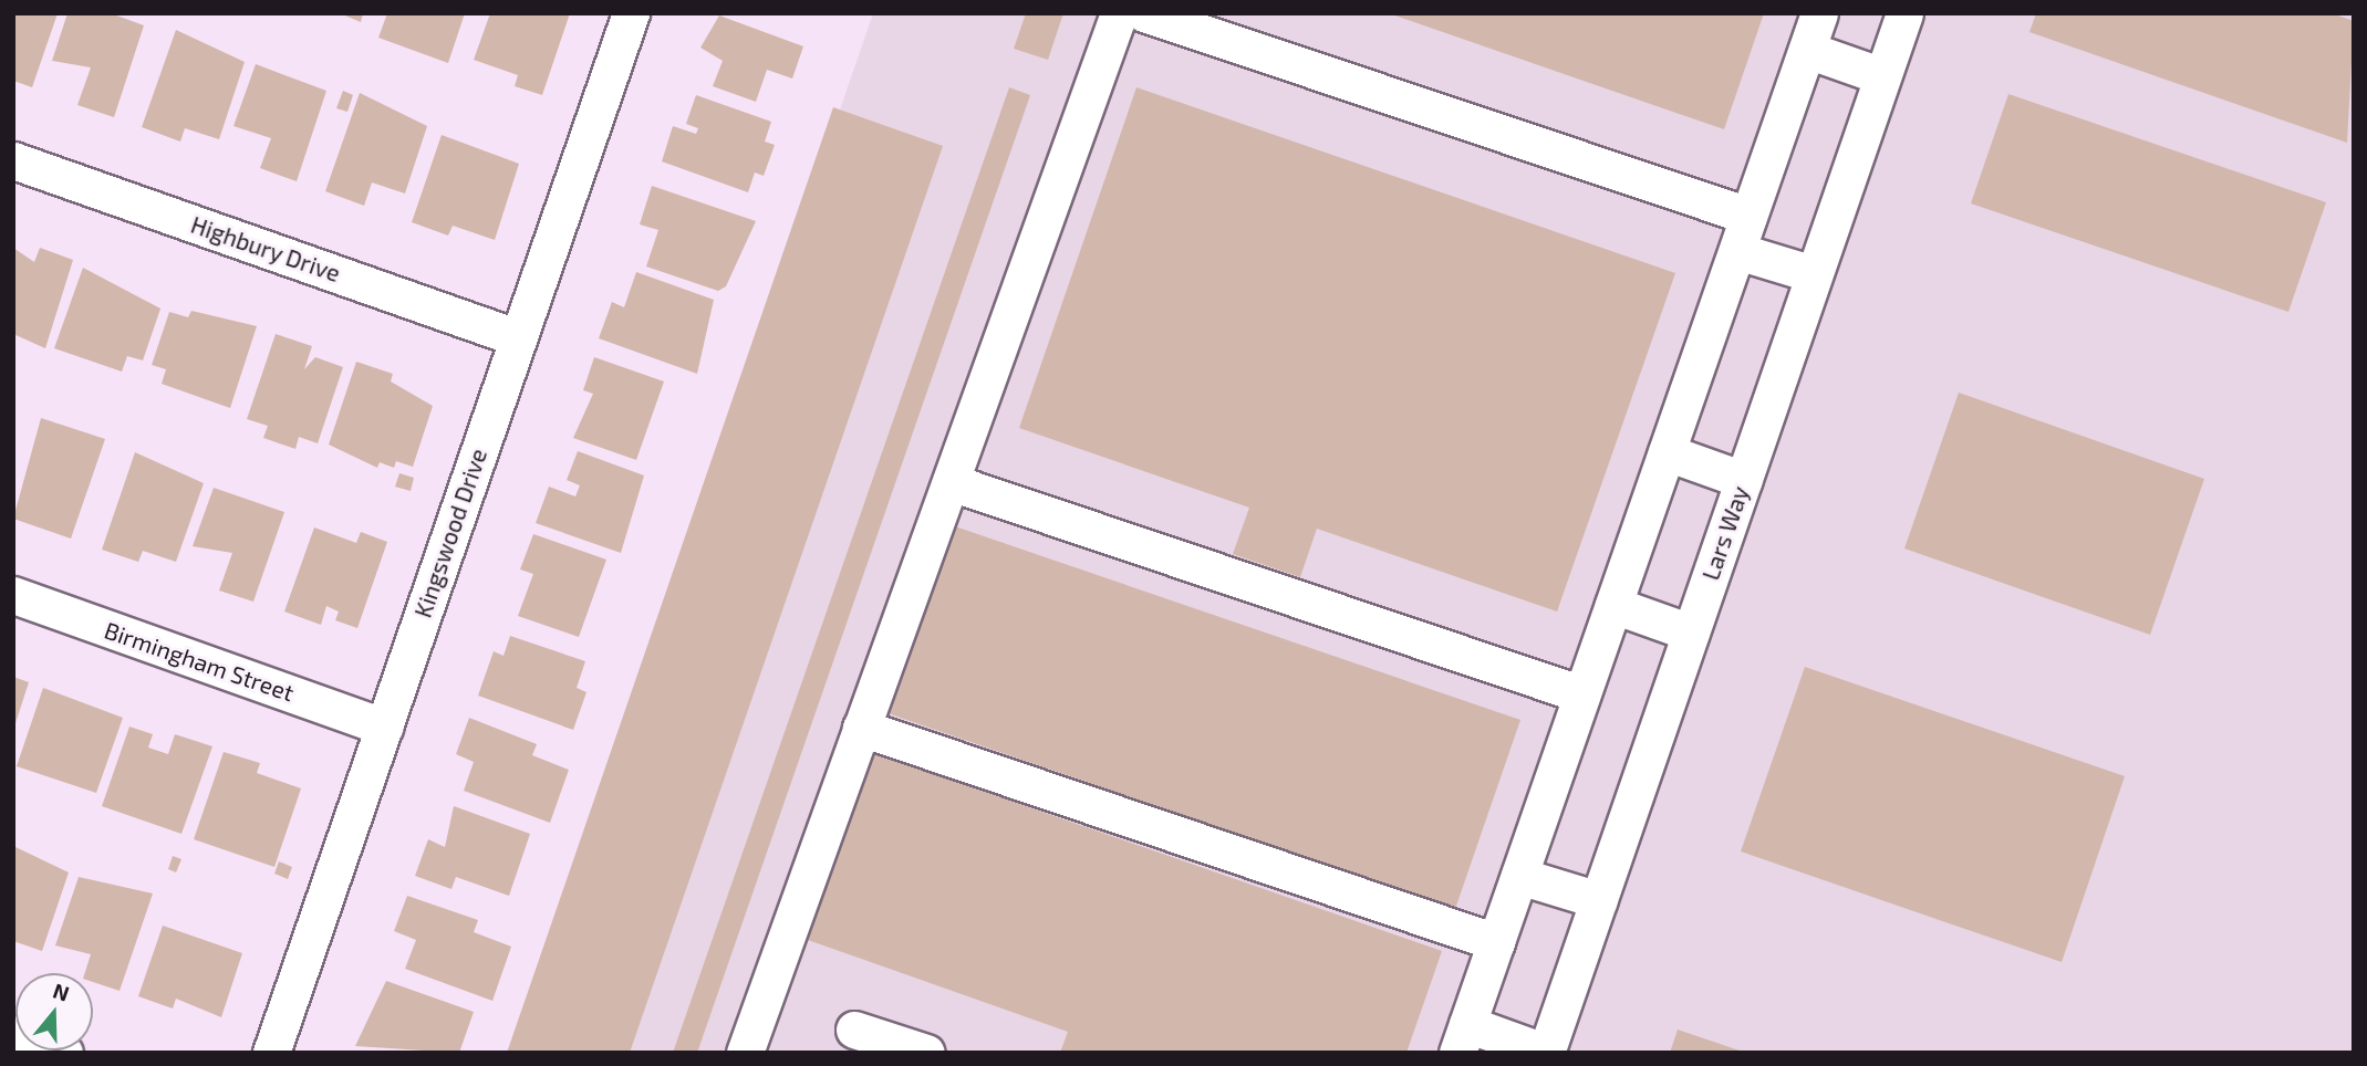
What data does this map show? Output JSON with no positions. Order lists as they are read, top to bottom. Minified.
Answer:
{"streets":{"street":["Highbury Drive","Kingswood Drive","Lars Way","Birmingham Street"]},"crossings":[["Highbury Drive","Kingswood Drive"],["Kingswood Drive","Birmingham Street"]],"north":"top"}
